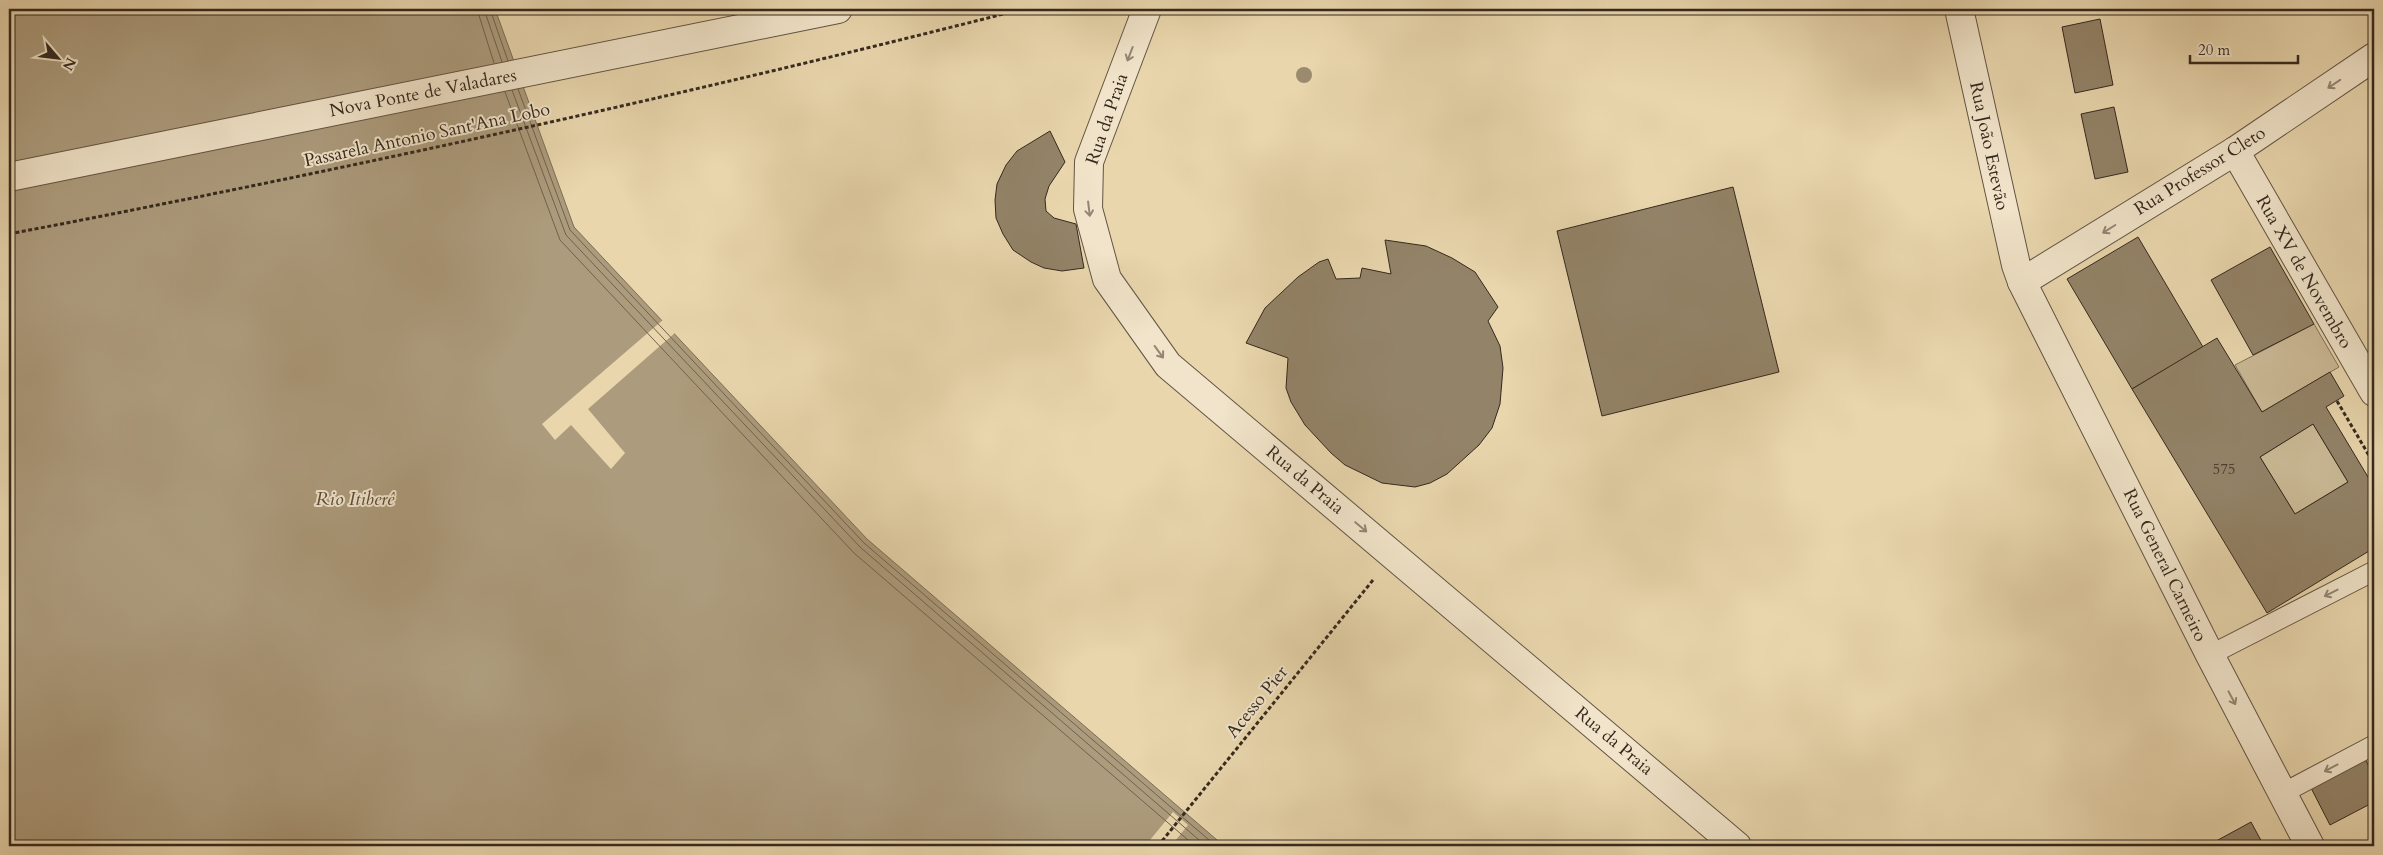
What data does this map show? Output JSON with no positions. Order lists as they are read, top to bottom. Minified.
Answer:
{"streets":{"street":["Nova Ponte de Valadares","Rua da Praia","Rua João Estevão","Rua Professor Cleto","Rua XV de Novembro","Rua General Carneiro"],"path":["Passarela Antonio Sant'Ana Lobo","Acesso Pier"]},"crossings":[["Rua João Estevão","Rua Professor Cleto"],["Rua João Estevão","Rua General Carneiro"],["Rua Professor Cleto","Rua XV de Novembro"],["Rua Professor Cleto","Rua General Carneiro"]],"one_way":["Rua da Praia","Rua Professor Cleto"],"water":["Rio Itiberê"],"house_numbers":["575"],"scale_bar":"20 m","north":"bottom right"}
